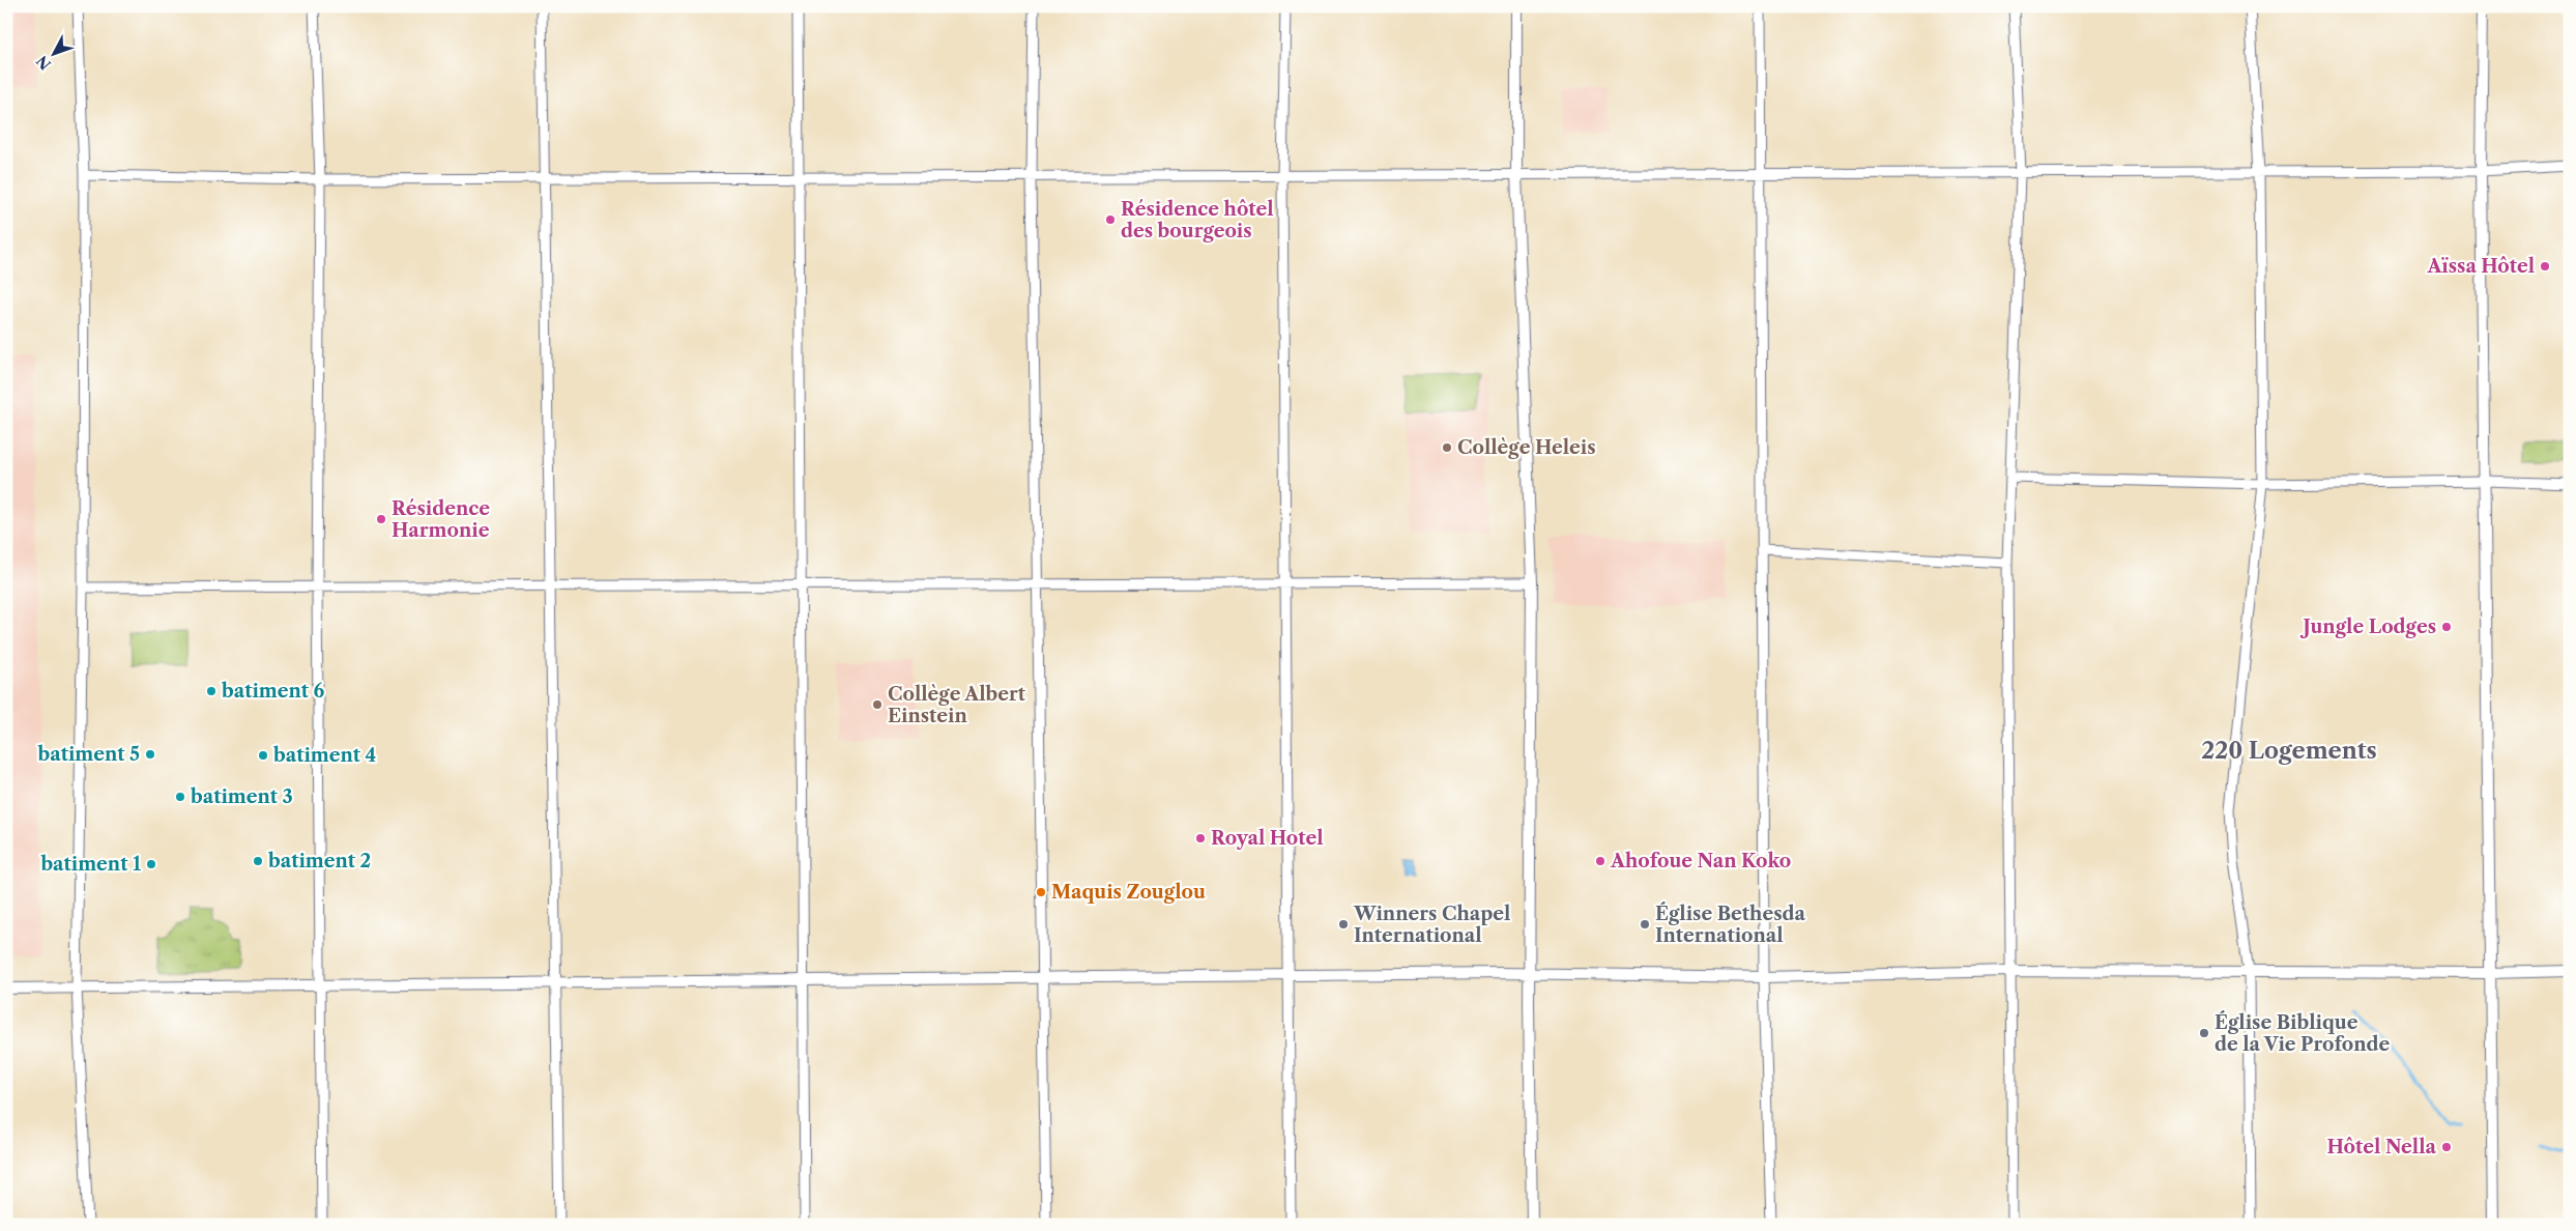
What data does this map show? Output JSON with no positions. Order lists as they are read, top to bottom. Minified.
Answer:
{"districts":["220 Logements"],"places":["Résidence hôtel des bourgeois","Aïssa Hôtel","Collège Heleis","Résidence Harmonie","Jungle Lodges","batiment 6","Collège Albert Einstein","batiment 5","batiment 4","batiment 3","Royal Hotel","batiment 2","Ahofoue Nan Koko","batiment 1","Maquis Zouglou","Winners Chapel International","Église Bethesda International","Église Biblique de la Vie Profonde","Hôtel Nella"],"north":"bottom left"}
